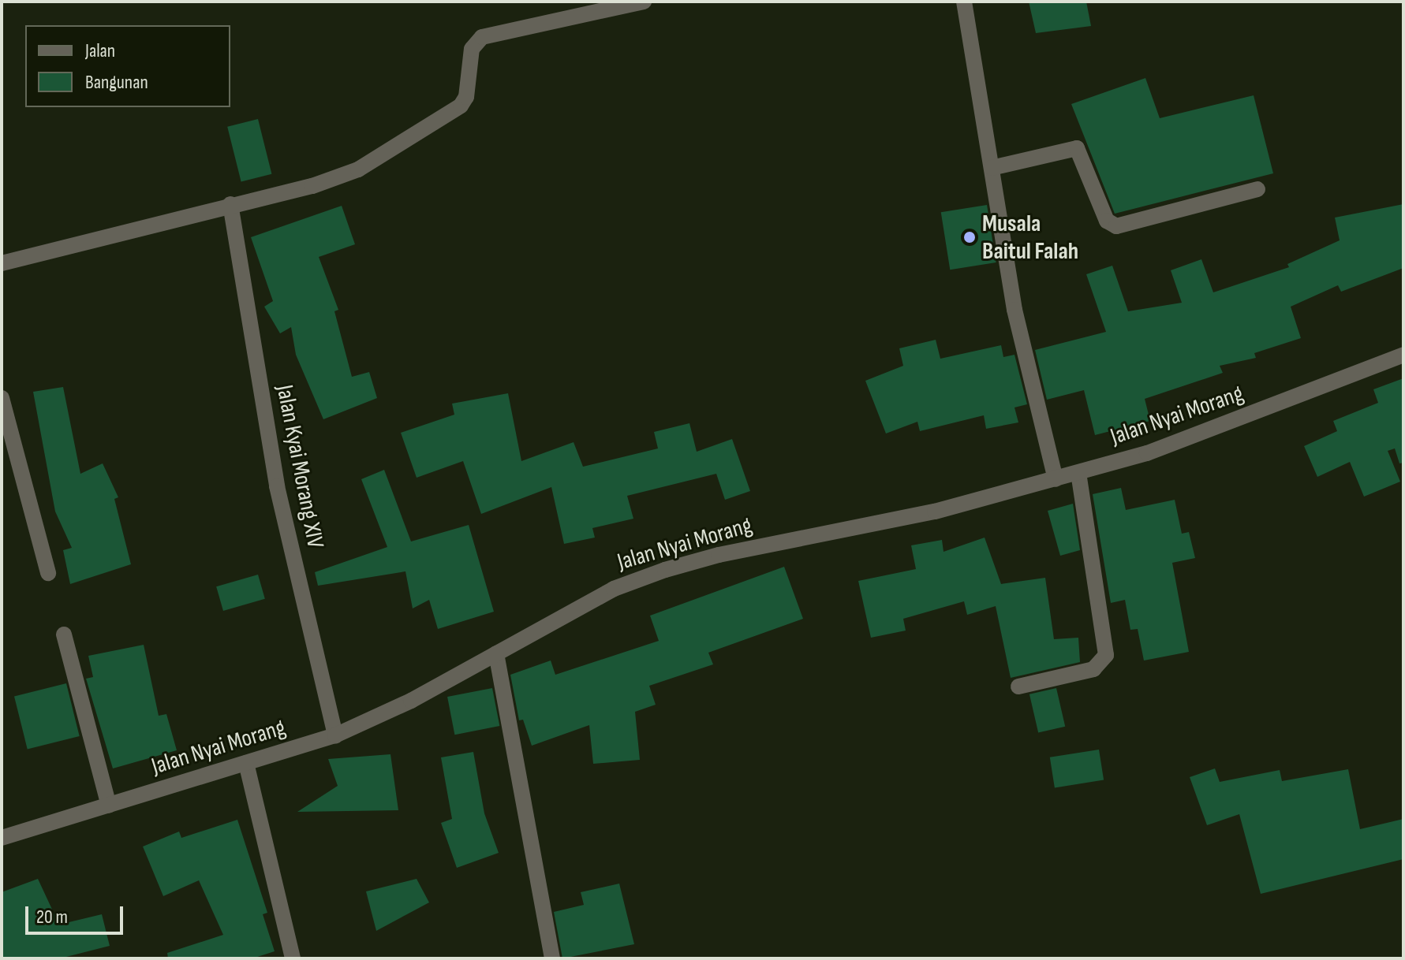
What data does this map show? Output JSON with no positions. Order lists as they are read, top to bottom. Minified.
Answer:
{"streets":{"street":["Jalan Nyai Morang","Jalan Kyai Morang XIV"]},"crossings":[["Jalan Nyai Morang","Jalan Kyai Morang XIV"]],"places":["Musala Baitul Falah"],"legend":["Jalan","Bangunan"],"scale_bar":"20 m"}
